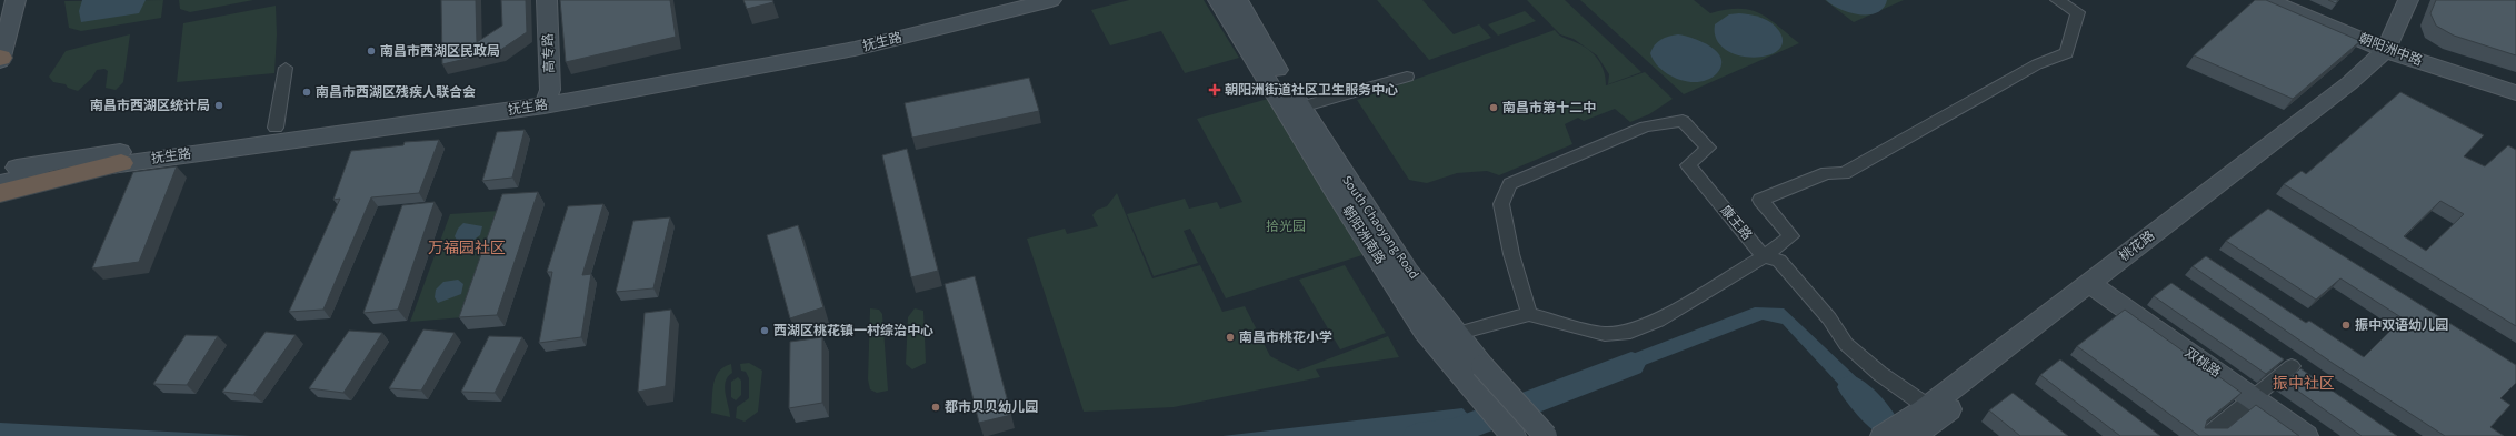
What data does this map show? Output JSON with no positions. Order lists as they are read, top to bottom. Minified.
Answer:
{"streets":{"main road":["抚生路","朝阳洲中路","高专路","South Chaoyang Road","朝阳洲南路","桃花路","双桃路"],"street":["康王路"]},"crossings":[["抚生路","高专路"],["朝阳洲中路","桃花路"],["South Chaoyang Road","朝阳洲南路"],["桃花路","双桃路"]],"districts":["万福园社区","振中社区"],"parks":["拾光园"],"places":{"other":["南昌市西湖区民政局","南昌市西湖区残疾人联合会","南昌市西湖区统计局","南昌市第十二中","振中双语幼儿园","西湖区桃花镇一村综治中心","南昌市桃花小学","都市贝贝幼儿园"],"health":["朝阳洲街道社区卫生服务中心"]}}
